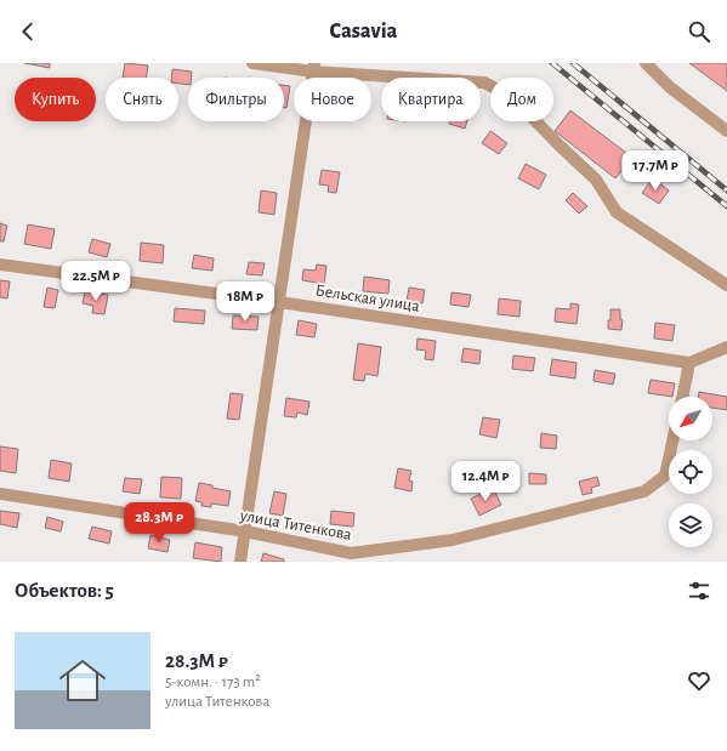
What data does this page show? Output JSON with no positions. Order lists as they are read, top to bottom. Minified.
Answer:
{"streets":{"street":["Бельская улица","улица Титенкова"]},"north":"bottom left","page":{"header":"Casavia","chip":["Купить","Снять","Фильтры","Новое","Квартира","Дом"],"price":["17.7M ₽","22.5M ₽","18M ₽","12.4M ₽","28.3M ₽"],"heading":"Объектов: 5","list":[{"name":"28.3M ₽","note":"5-комн. · 173 m² · улица Титенкова"}]}}
